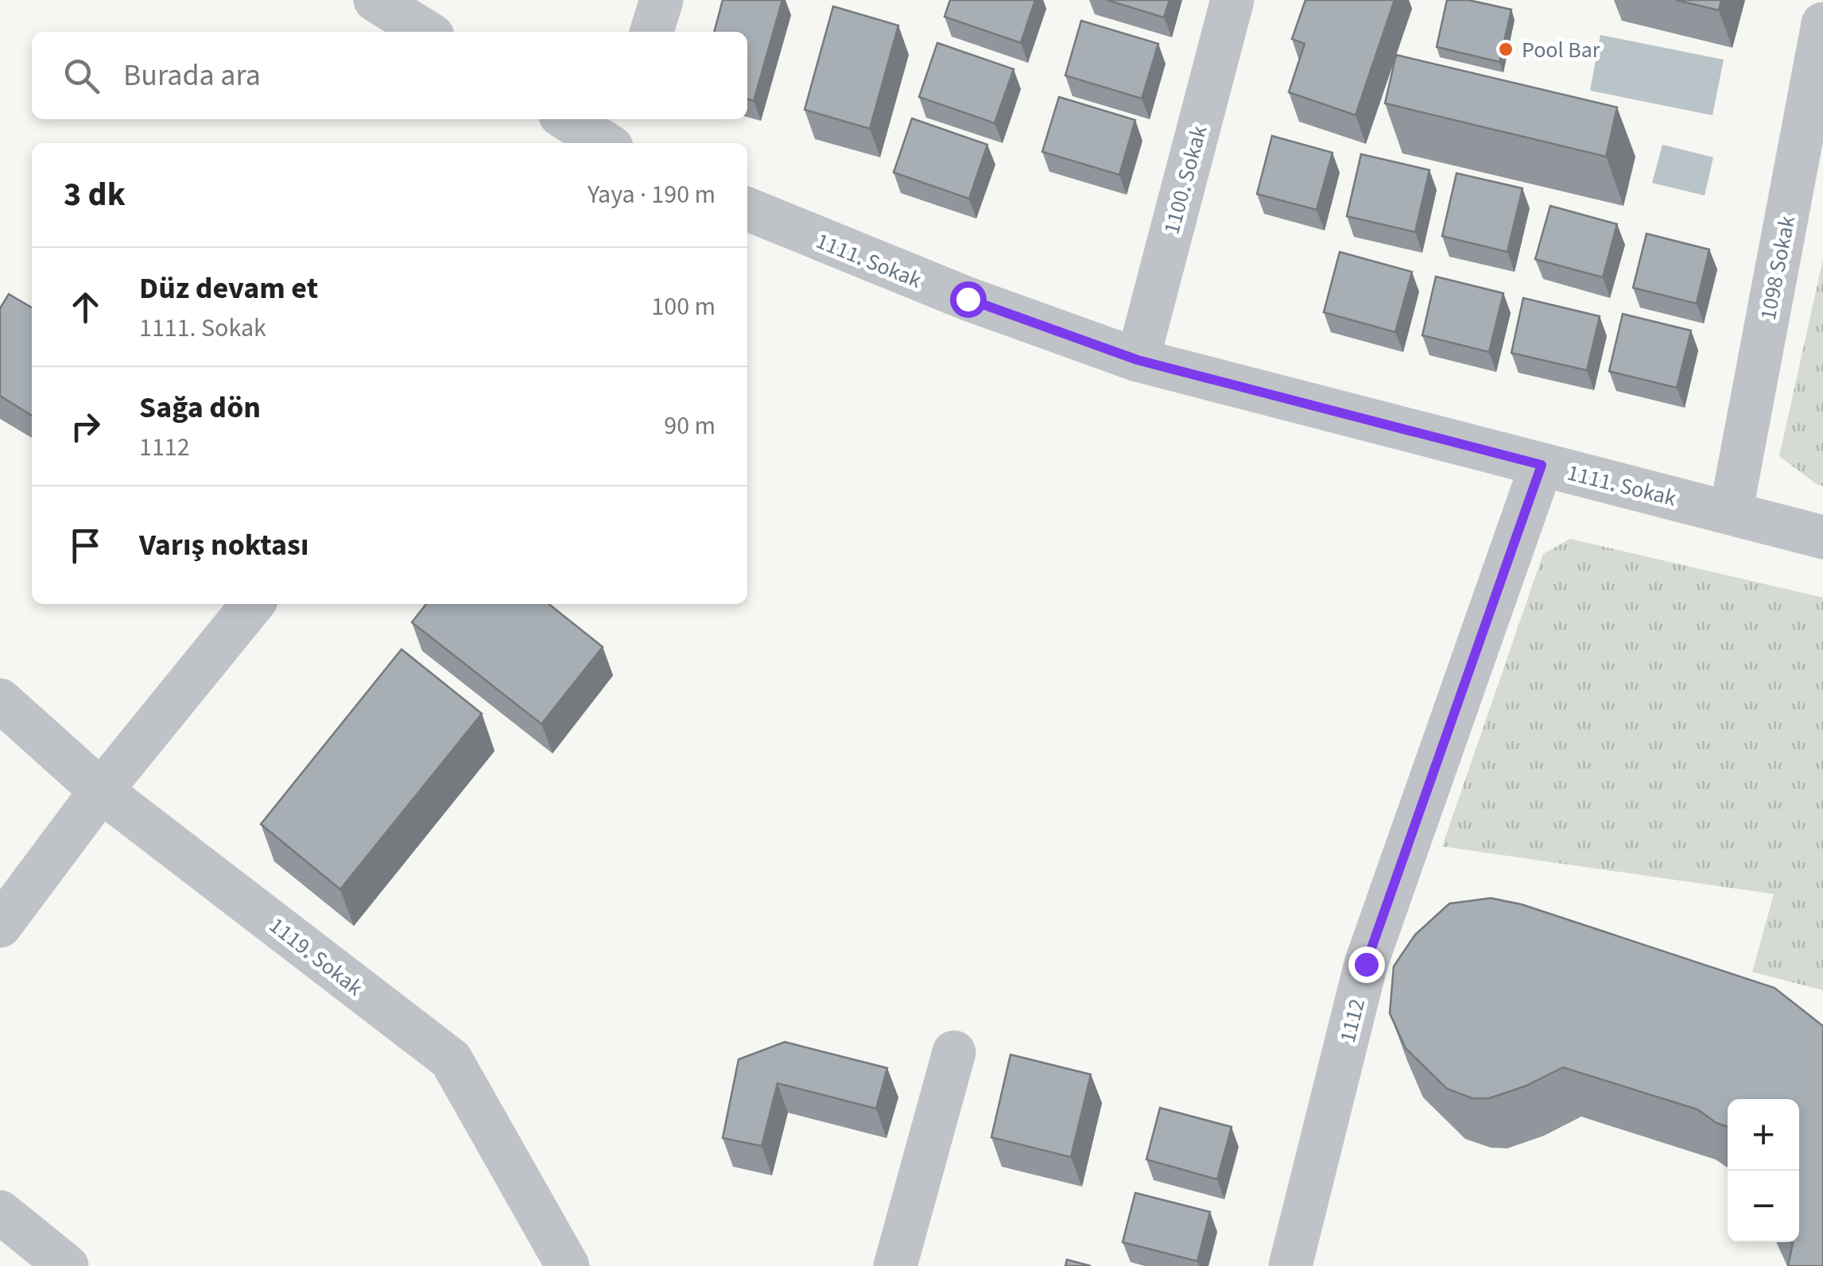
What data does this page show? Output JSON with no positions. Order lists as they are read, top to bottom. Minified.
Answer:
{"streets":{"street":["1100. Sokak","1111. Sokak","1098 Sokak","1119. Sokak","1112"]},"crossings":[["1100. Sokak","1111. Sokak"],["1111. Sokak","1098 Sokak"],["1111. Sokak","1112"]],"places":["Pool Bar"],"page":{"search":"Burada ara","heading":["3 dk","Yaya · 190 m"],"list":[["Düz devam et","1111. Sokak","100 m"],["Sağa dön","1112","90 m"],"Varış noktası"],"map_buttons":["+","−"]}}
